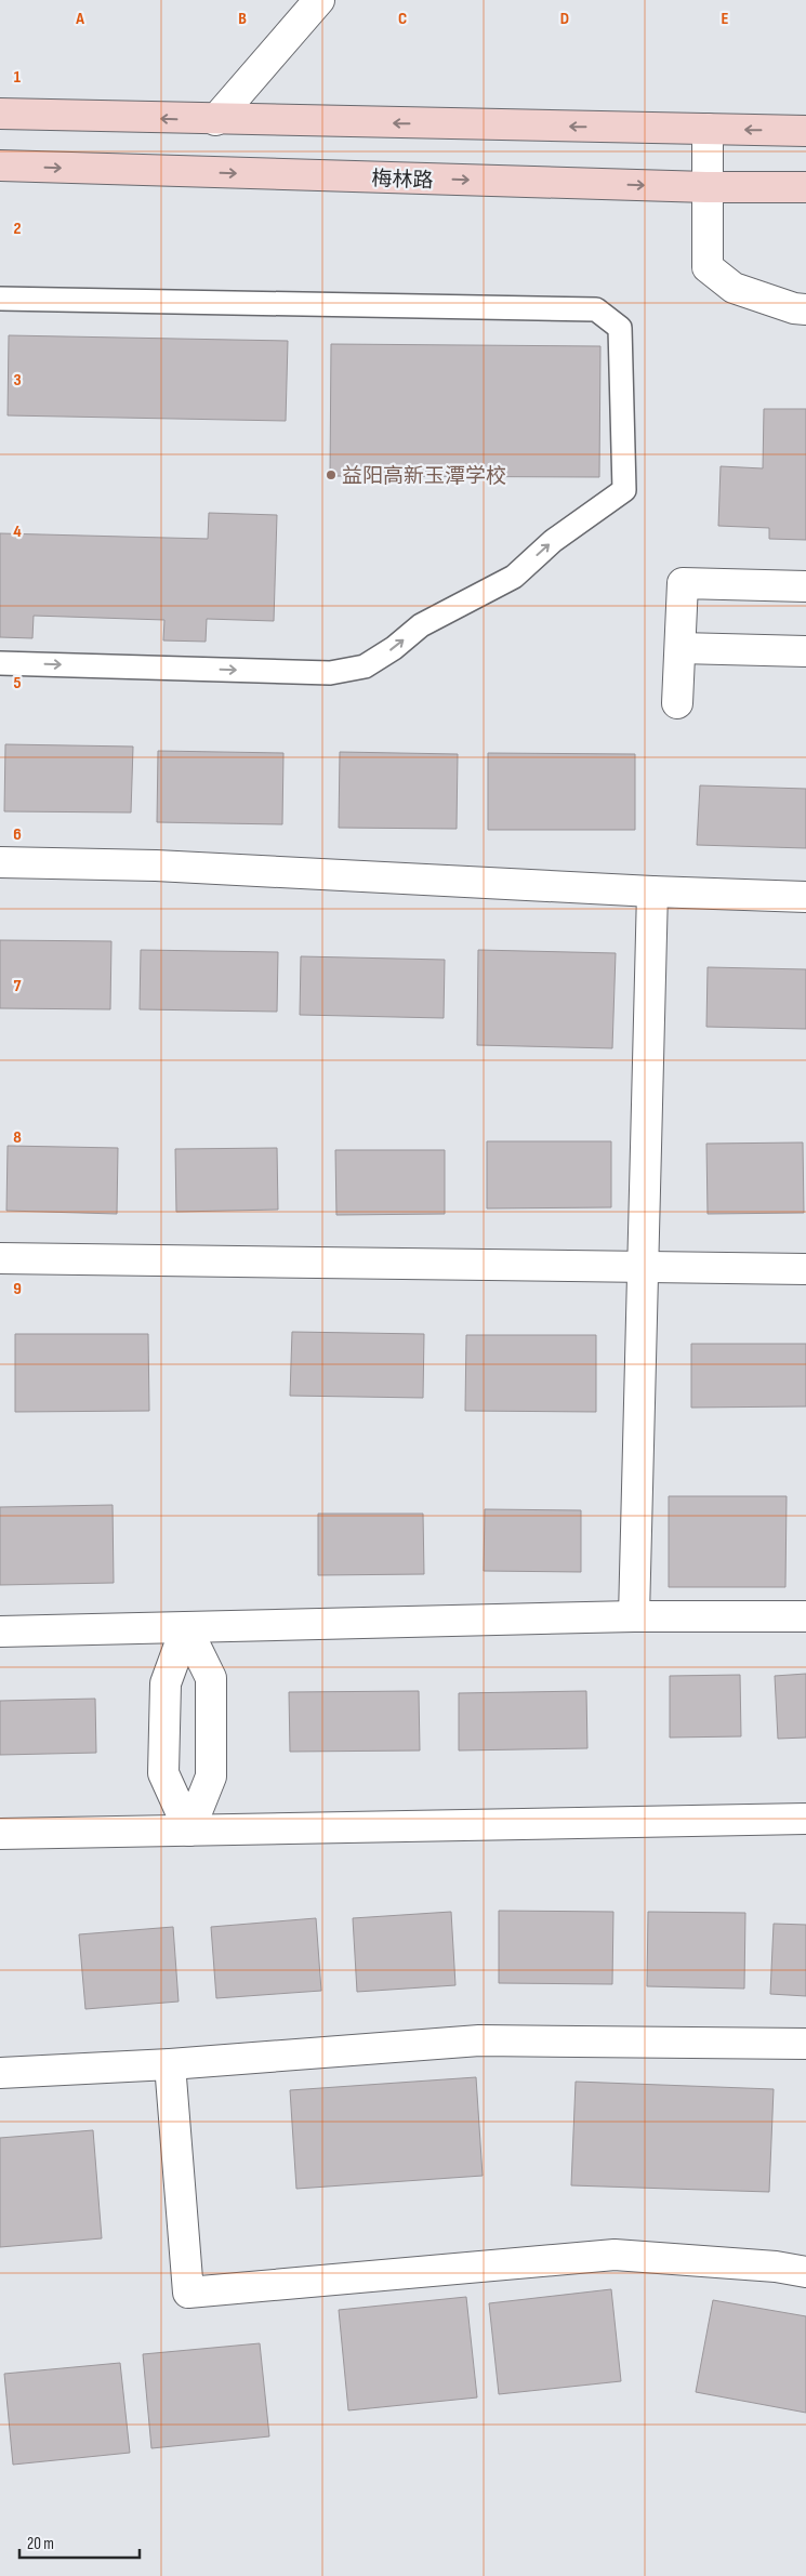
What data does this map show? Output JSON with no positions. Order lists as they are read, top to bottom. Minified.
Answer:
{"streets":{"street":["梅林路"]},"places":["益阳高新玉潭学校"],"scale_bar":"20 m","grid":{"columns":["A","B","C","D","E"],"rows":["1","2","3","4","5","6","7","8","9"]}}
